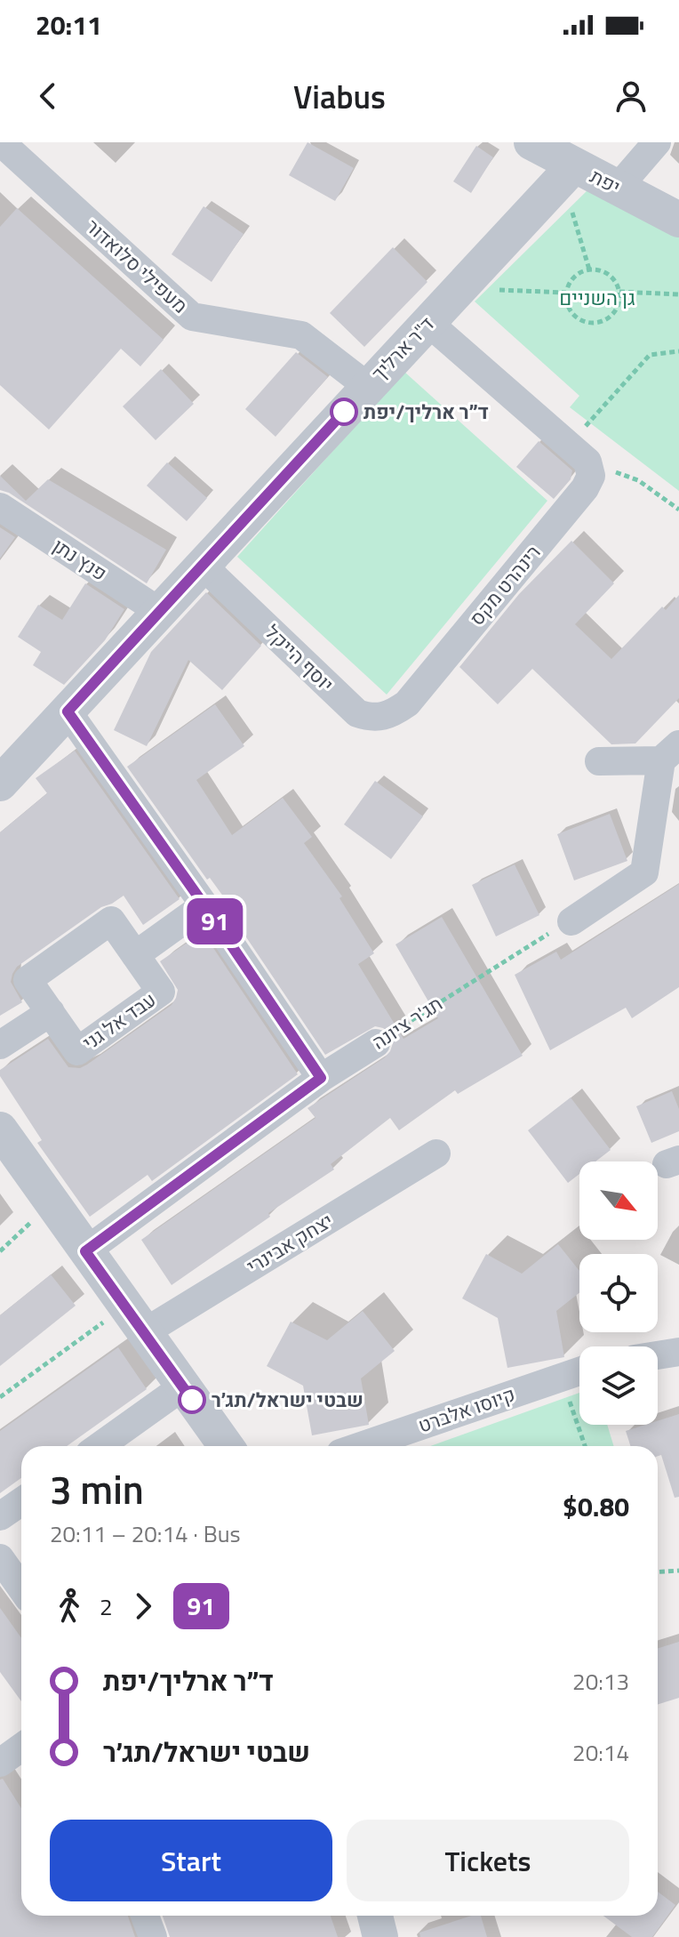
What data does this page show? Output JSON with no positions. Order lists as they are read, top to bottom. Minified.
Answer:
{"streets":{"street":["יפת","מעפילי סלואדור","ד\"ר ארליך","פנץ נתן","רינהרט מקס","יוסף הייקל","עבד אל גני","תג'ר ציונה","יצחק אבינרי","קיוסו אלברט"]},"crossings":[["יפת","ד\"ר ארליך"],["מעפילי סלואדור","ד\"ר ארליך"],["ד\"ר ארליך","פנץ נתן"],["ד\"ר ארליך","יוסף הייקל"],["רינהרט מקס","יוסף הייקל"]],"parks":["גן השניים"],"places":["ד״ר ארליך/יפת","שבטי ישראל/תג׳ר"],"lines":["bus line 91"],"north":"bottom right","page":{"status":"20:11","header":"Viabus","on_map":"91","heading":["3 min","20:11 – 20:14 · Bus","$0.80"],"legs":["2","91"],"list":[{"name":"ד״ר ארליך/יפת","value":"20:13"},{"name":"שבטי ישראל/תג׳ר","value":"20:14"}],"buttons":["Start","Tickets"]}}
